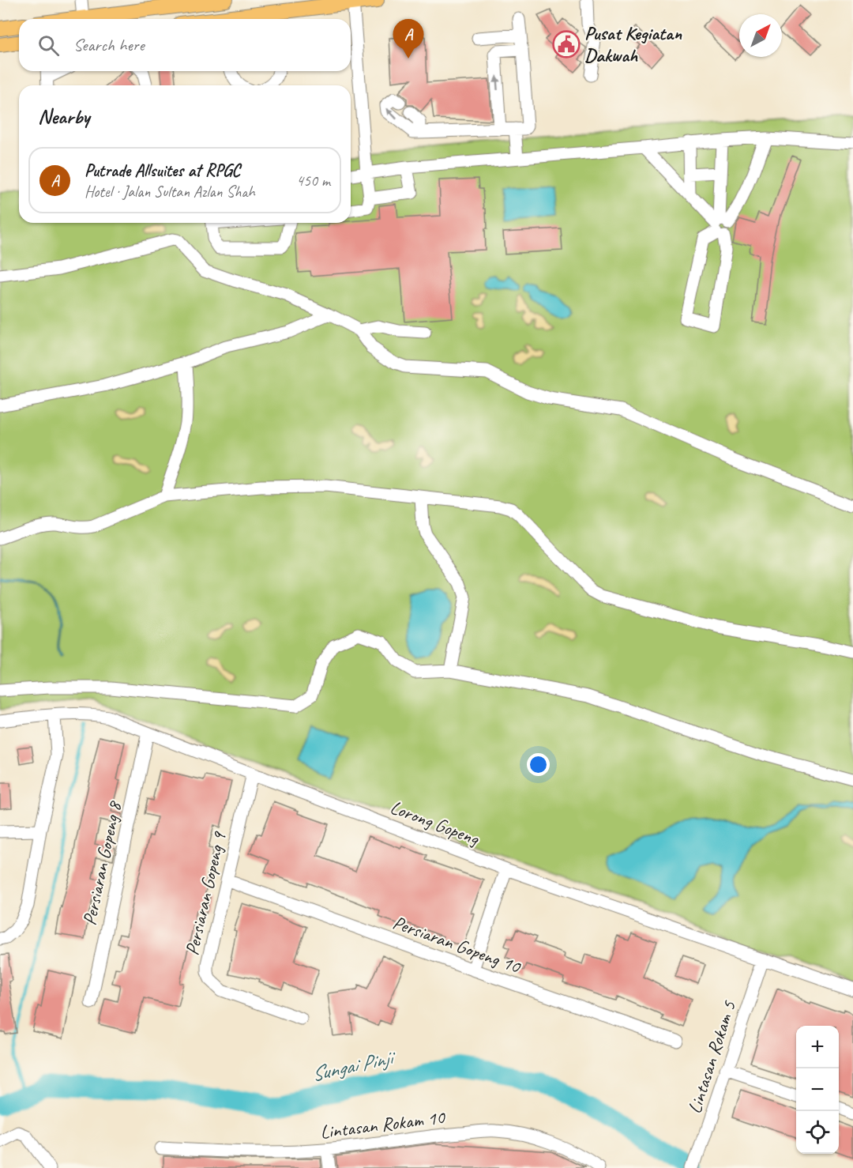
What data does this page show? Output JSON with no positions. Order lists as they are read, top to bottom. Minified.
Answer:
{"streets":{"street":["Lorong Gopeng","Persiaran Gopeng 8","Persiaran Gopeng 9","Persiaran Gopeng 10","Lintasan Rokam 5","Lintasan Rokam 10"]},"crossings":[["Lorong Gopeng","Persiaran Gopeng 8"],["Lorong Gopeng","Persiaran Gopeng 9"],["Lorong Gopeng","Lintasan Rokam 5"],["Persiaran Gopeng 9","Persiaran Gopeng 10"]],"water":["Sungai Pinji"],"places":{"public building":["Pusat Kegiatan Dakwah"]},"north":"top right","page":{"pins":"A","search":"Search here","heading":"Nearby","list":[{"mark":"A","name":"Putrade Allsuites at RPGC","note":"Hotel · Jalan Sultan Azlan Shah","value":"450 m"}],"map_buttons":["+","−"]}}
